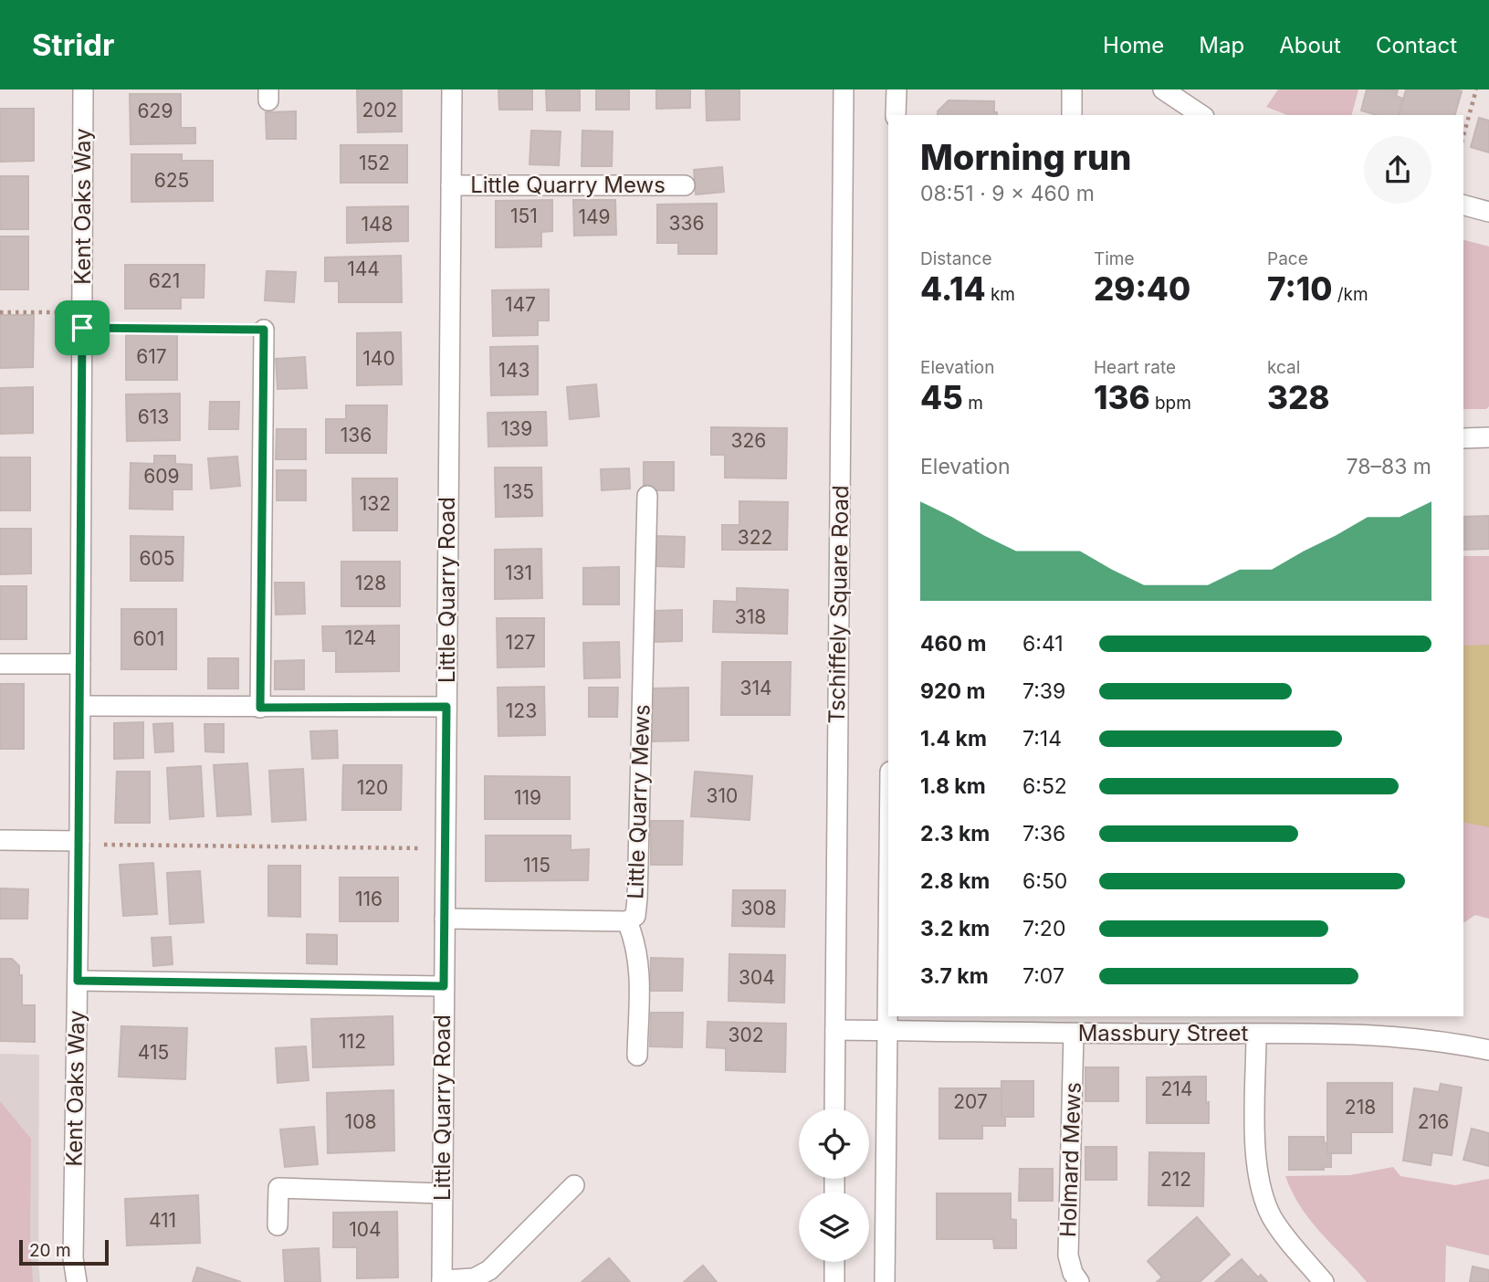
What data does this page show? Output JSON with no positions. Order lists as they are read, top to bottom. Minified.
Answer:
{"streets":{"street":["Little Quarry Mews","Kent Oaks Way","Little Quarry Road","Tschiffely Square Road","Massbury Street","Holmard Mews"]},"crossings":[["Little Quarry Mews","Little Quarry Road"],["Tschiffely Square Road","Massbury Street"],["Massbury Street","Holmard Mews"]],"house_numbers":["202","629","152","625","151","149","336","148","144","621","147","617","140","143","613","139","136","326","609","135","132","322","605","131","128","318","124","601","127","314","123","120","310","119","115","116","308","304","302","112","415","214","207","218","108","216","212","411","104"],"scale_bar":"20 m","page":{"header":"Stridr","nav":["Home","Map","About","Contact"],"heading":["Morning run","08:51 · 9 × 460 m"],"stats":[["Distance","4.14 km"],["Time","29:40"],["Pace","7:10 /km"],["Elevation","45 m"],["Heart rate","136 bpm"],["kcal","328"]],"chart":["Elevation","78–83 m"],"list":[{"name":"460 m","note":"6:41"},{"name":"920 m","note":"7:39"},{"name":"1.4 km","note":"7:14"},{"name":"1.8 km","note":"6:52"},{"name":"2.3 km","note":"7:36"},{"name":"2.8 km","note":"6:50"},{"name":"3.2 km","note":"7:20"},{"name":"3.7 km","note":"7:07"}],"scale":"20 m"}}
